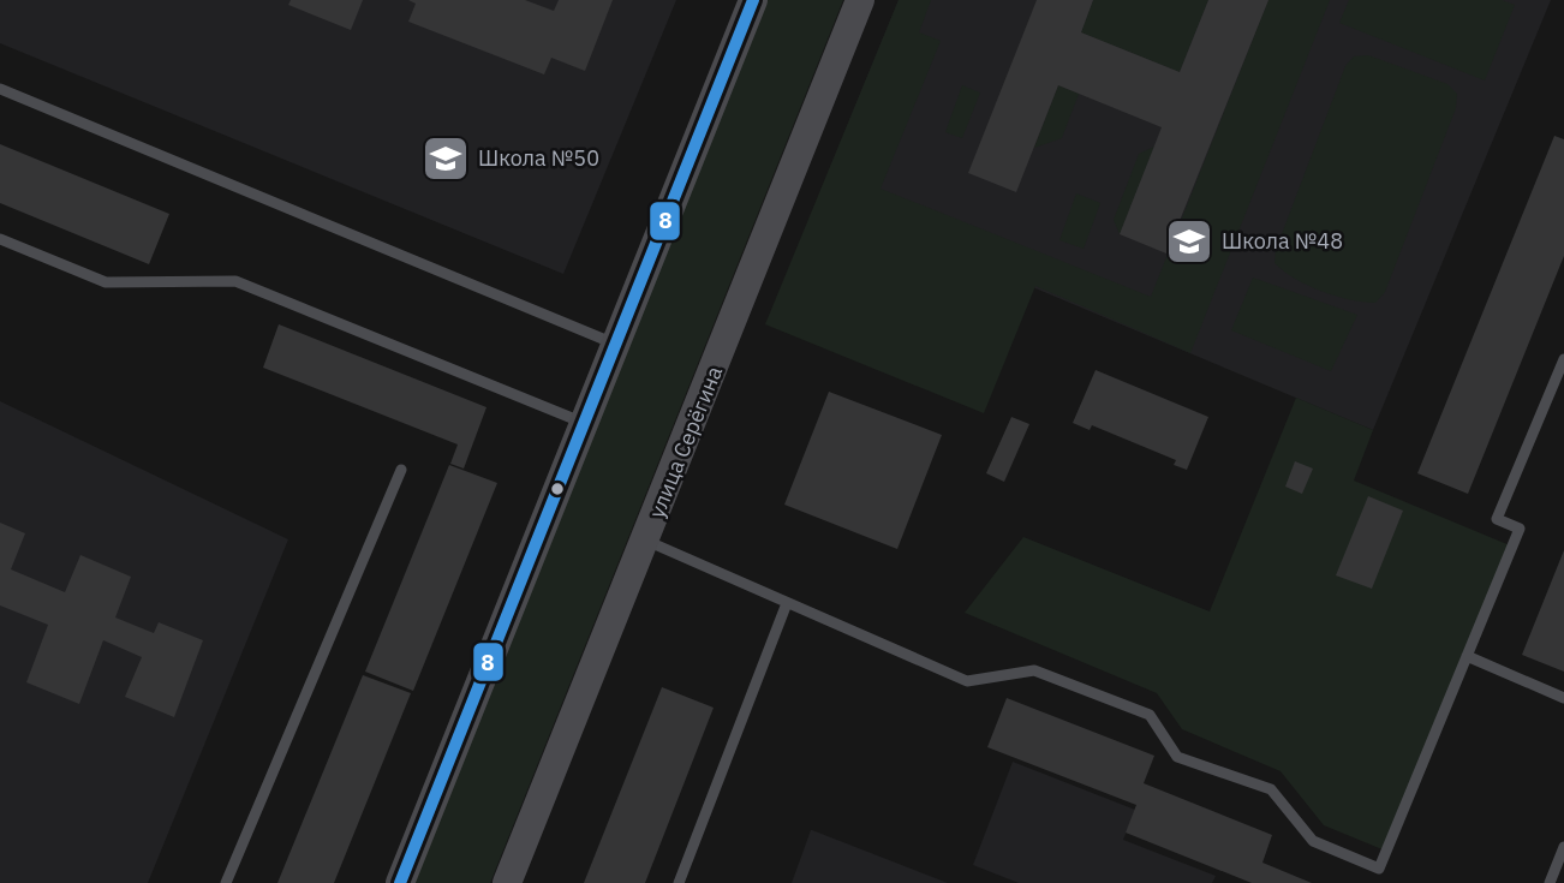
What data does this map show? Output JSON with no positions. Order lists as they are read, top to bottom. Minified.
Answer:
{"streets":{"main road":["улица Серёгина"]},"places":{"school or university":["Школа №50","Школа №48"]},"lines":["transit line 8"]}
